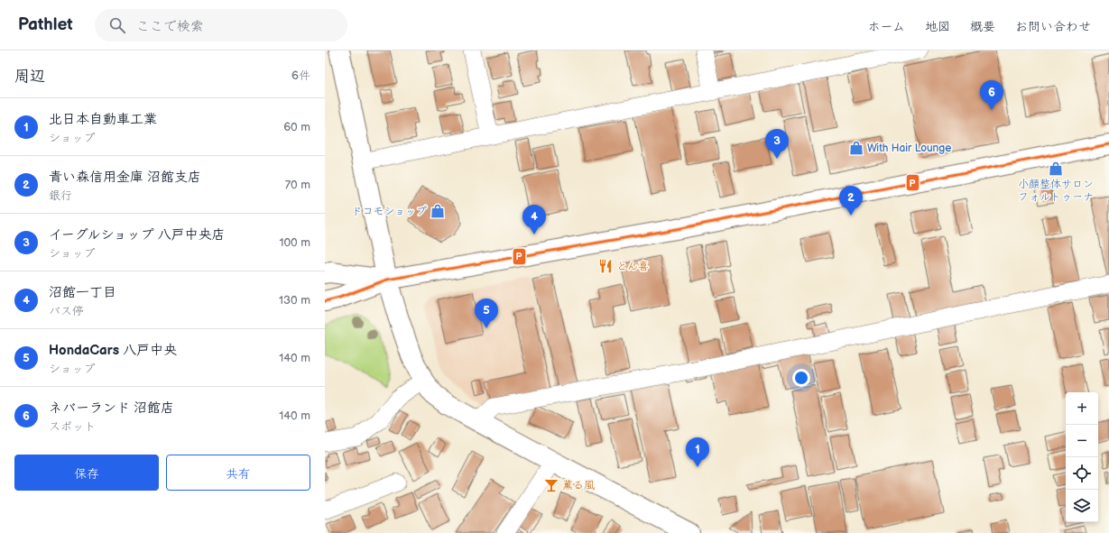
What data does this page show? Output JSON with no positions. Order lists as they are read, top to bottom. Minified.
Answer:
{"places":{"shop":["With Hair Lounge","小顔整体サロン フォルトゥーナ","ドコモショップ"],"restaurant":["とん喜"],"bar":["薫る風"]},"lines":["transit line P"],"page":{"header":"Pathlet","search":"ここで検索","nav":["ホーム","地図","概要","お問い合わせ"],"heading":["周辺","6件"],"pins":["6","3","2","4","5","1"],"list":[{"mark":"1","name":"北日本自動車工業","note":"ショップ","value":"60 m"},{"mark":"2","name":"青い森信用金庫 沼館支店","note":"銀行","value":"70 m"},{"mark":"3","name":"イーグルショップ 八戸中央店","note":"ショップ","value":"100 m"},{"mark":"4","name":"沼館一丁目","note":"バス停","value":"130 m"},{"mark":"5","name":"HondaCars 八戸中央","note":"ショップ","value":"140 m"},{"mark":"6","name":"ネバーランド 沼館店","note":"スポット","value":"140 m"}],"map_buttons":["+","−"],"buttons":["保存","共有"]}}
